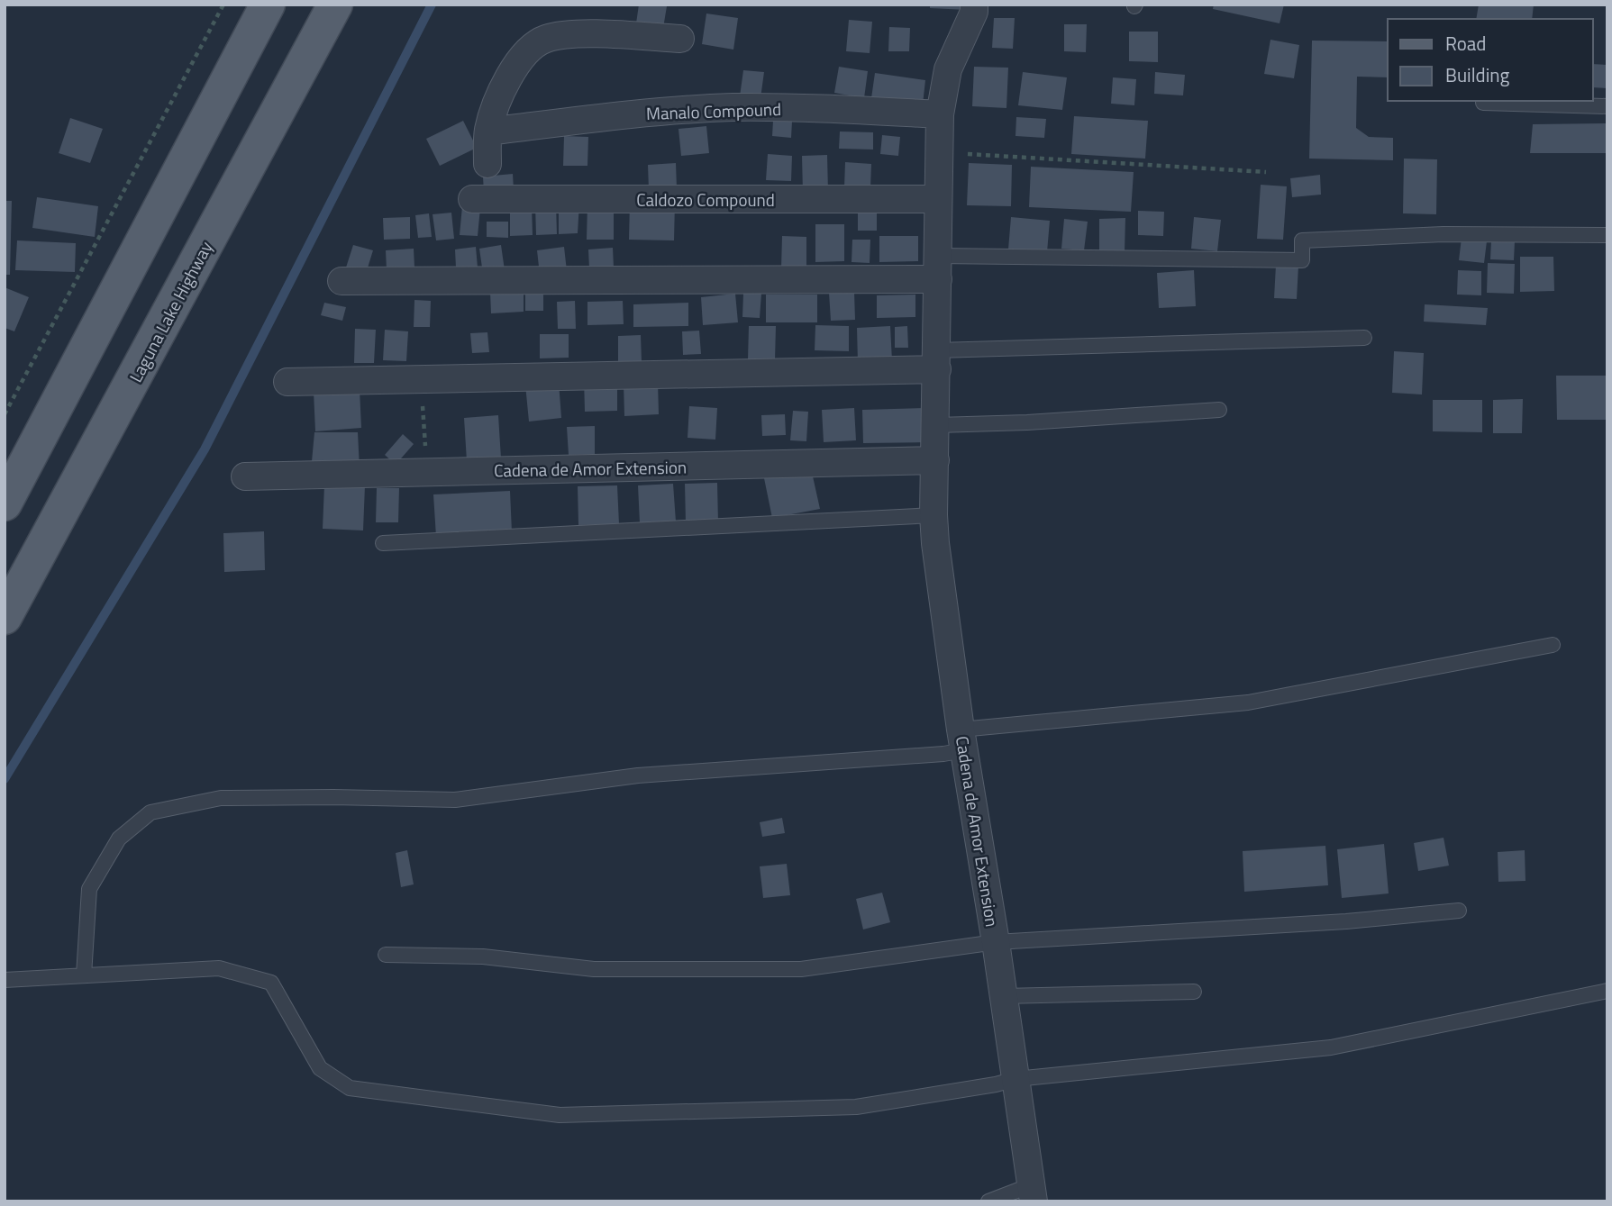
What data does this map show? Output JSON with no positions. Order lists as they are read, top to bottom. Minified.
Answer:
{"streets":{"main road":["Laguna Lake Highway"],"street":["Manalo Compound","Caldozo Compound","Cadena de Amor Extension"]},"crossings":[["Manalo Compound","Cadena de Amor Extension"],["Caldozo Compound","Cadena de Amor Extension"]],"legend":["Road","Building"]}
